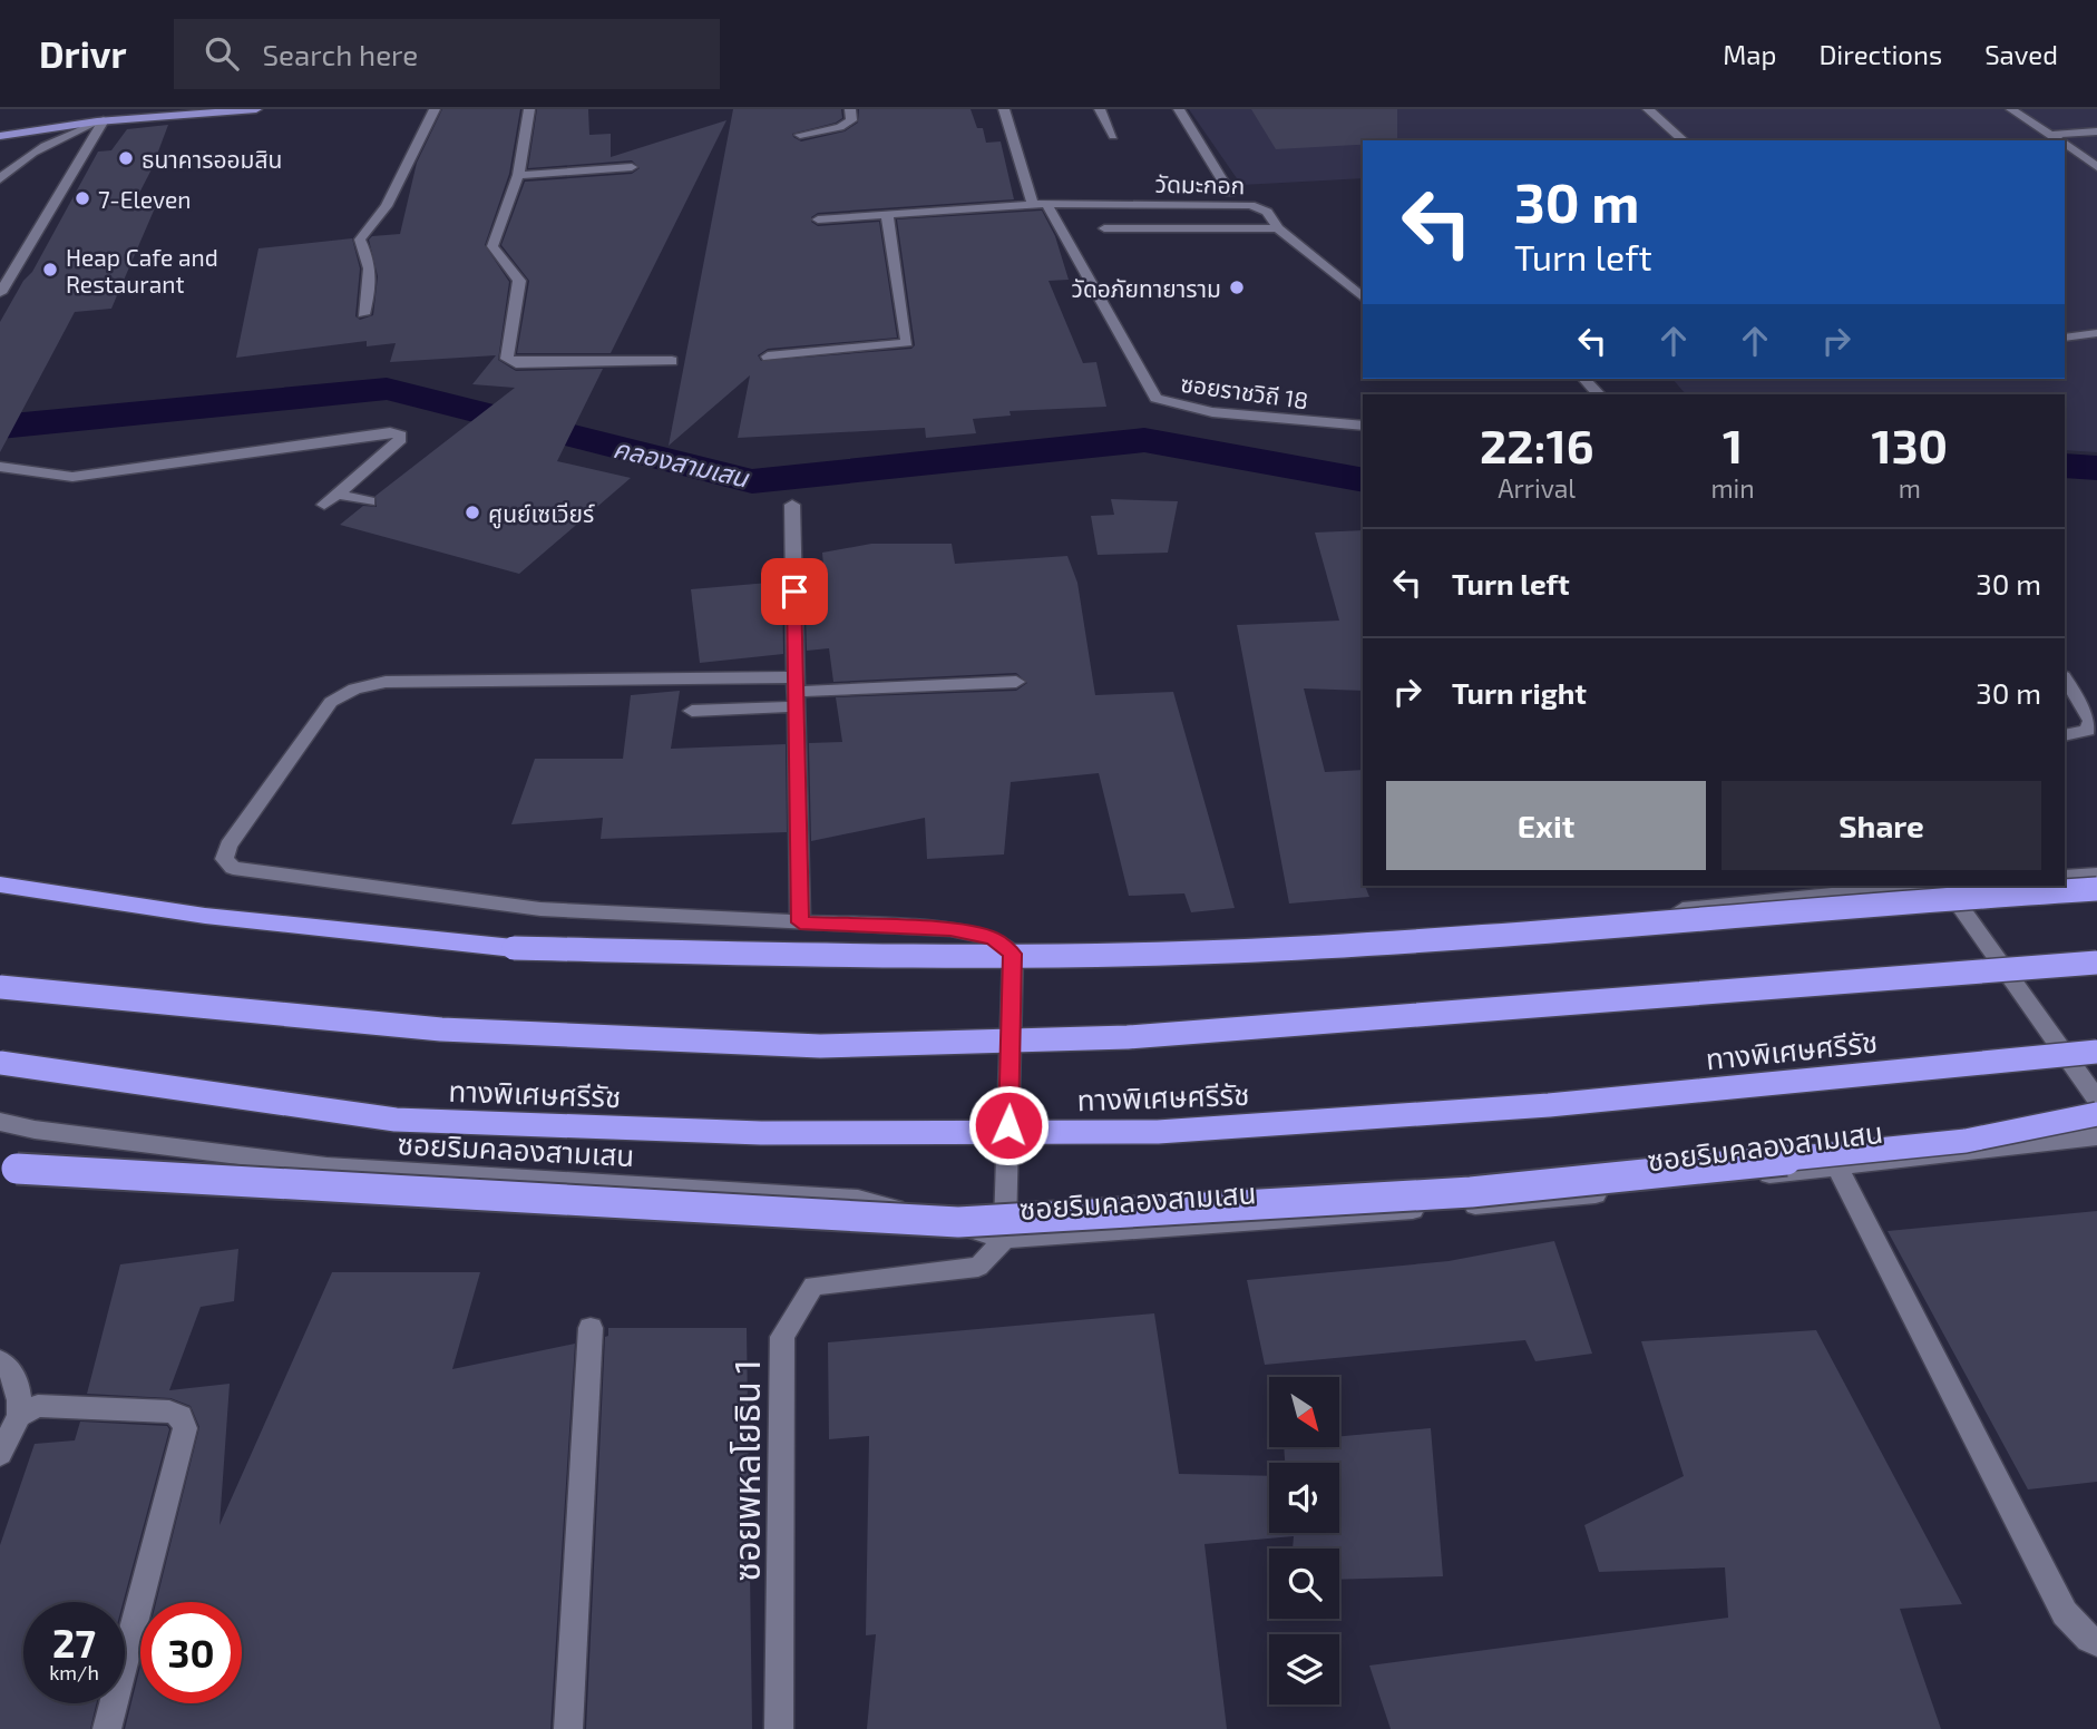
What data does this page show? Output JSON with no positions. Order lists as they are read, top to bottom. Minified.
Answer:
{"streets":{"highway":["ทางพิเศษศรีรัช"],"street":["วัดมะกอก","ซอยราชวิถี 18","ซอยริมคลองสามเสน","ซอยพหลโยธิน 1"]},"crossings":[["วัดมะกอก","ซอยราชวิถี 18"],["ซอยริมคลองสามเสน","ซอยพหลโยธิน 1"]],"water":["คลองสามเสน"],"places":["ธนาคารออมสิน","7-Eleven","Heap Cafe and Restaurant","วัดอภัยทายาราม","ศูนย์เซเวียร์"],"north":"bottom right","page":{"header":"Drivr","search":"Search here","nav":["Map","Directions","Saved"],"turn":["30 m","Turn left"],"eta":["22:16","Arrival","1","min","130","m"],"list":[{"name":"Turn left","value":"30 m"},{"name":"Turn right","value":"30 m"}],"buttons":["Exit","Share"],"speed":"27 km/h","limit":"30"}}
